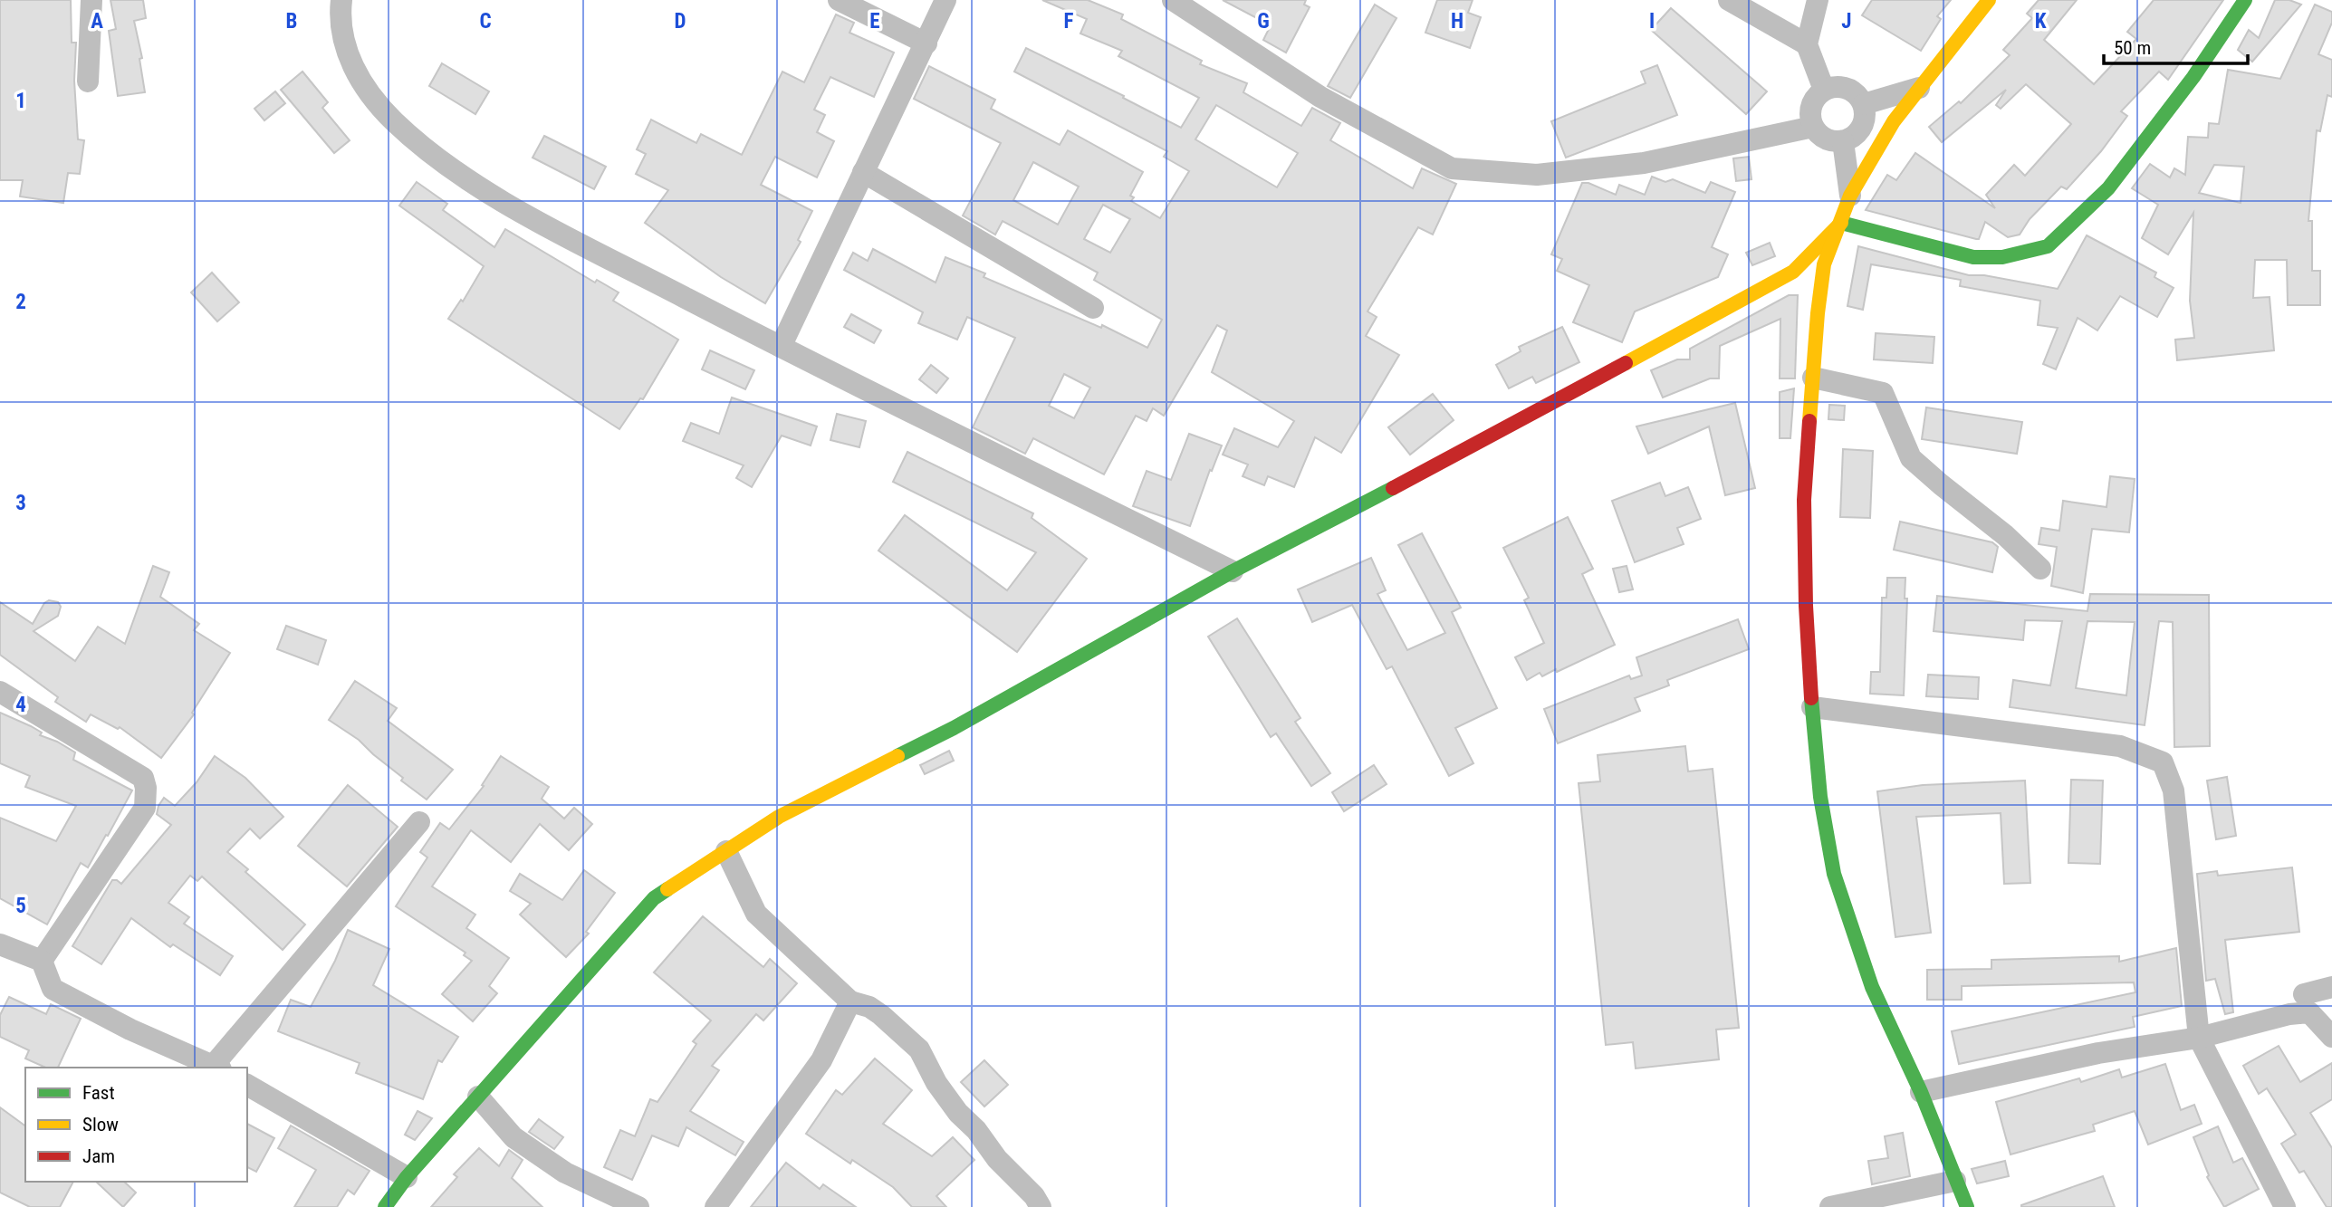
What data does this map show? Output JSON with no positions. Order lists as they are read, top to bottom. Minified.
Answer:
{"legend":["Fast","Slow","Jam"],"scale_bar":"50 m","grid":{"columns":["A","B","C","D","E","F","G","H","I","J","K"],"rows":["1","2","3","4","5"]}}
